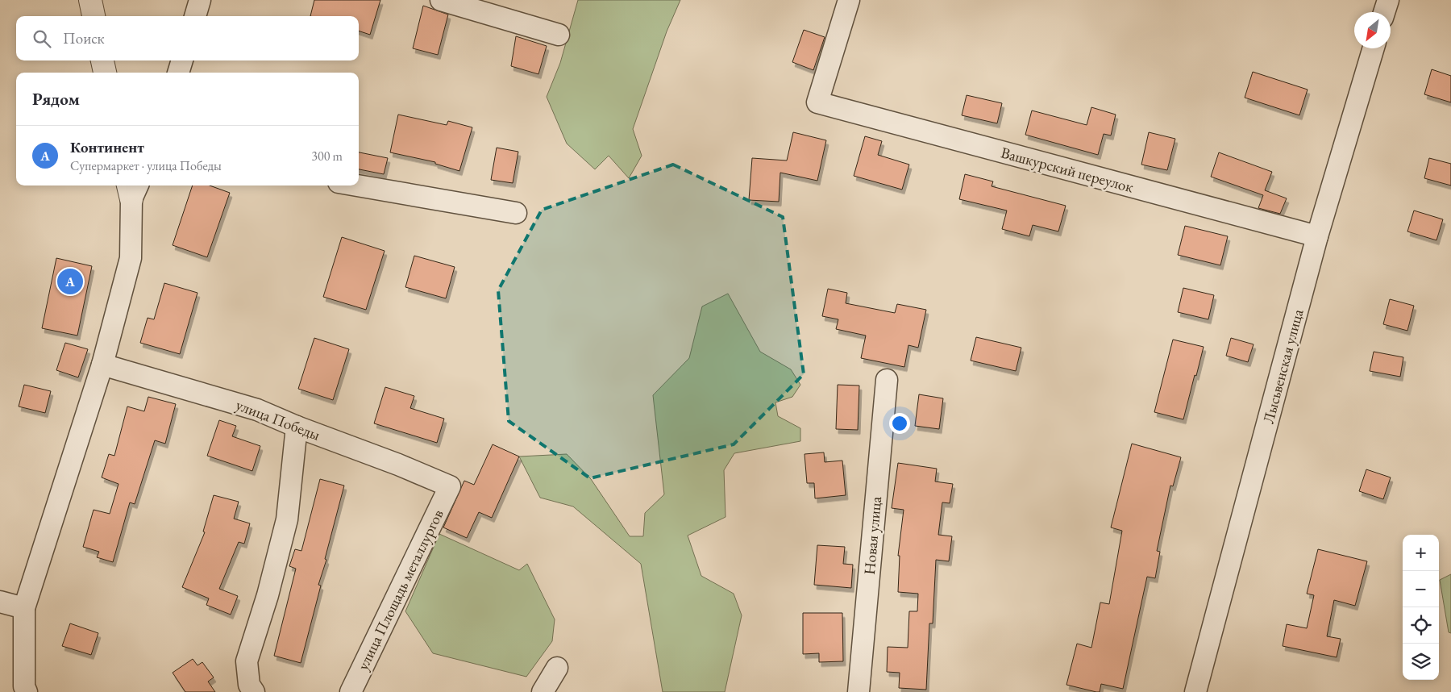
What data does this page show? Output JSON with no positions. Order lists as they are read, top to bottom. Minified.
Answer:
{"streets":{"street":["Вашкурский переулок","Лысьвенская улица","улица Победы","Новая улица","улица Площадь металлургов"]},"crossings":[["Вашкурский переулок","Лысьвенская улица"],["улица Победы","улица Площадь металлургов"]],"north":"bottom left","page":{"search":"Поиск","heading":"Рядом","list":[{"mark":"A","name":"Континент","note":"Супермаркет · улица Победы","value":"300 m"}],"pins":"A","map_buttons":["+","−"]}}
